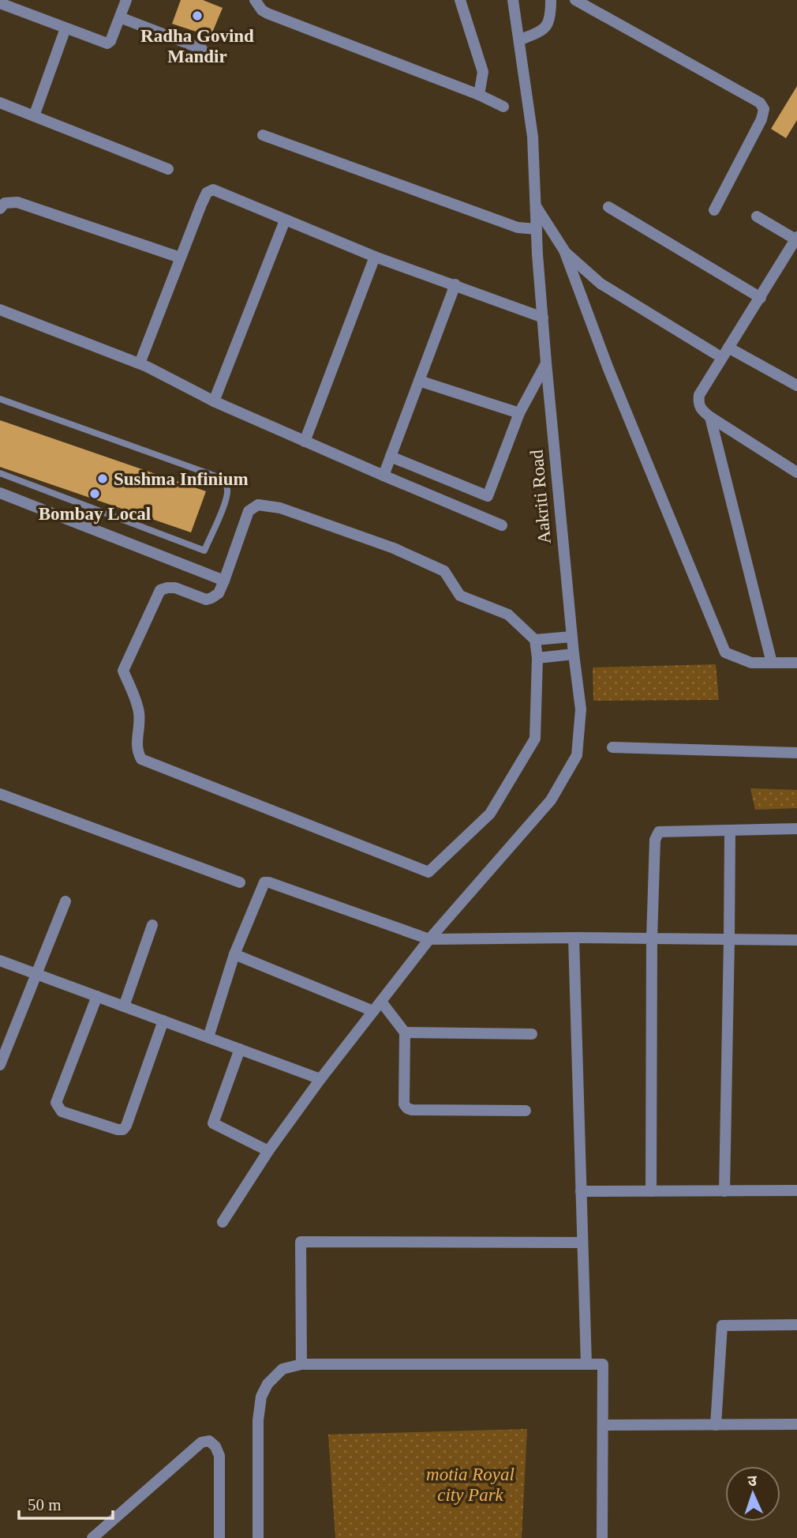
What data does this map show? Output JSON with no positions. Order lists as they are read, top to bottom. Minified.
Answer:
{"streets":{"street":["Aakriti Road"]},"parks":["motia Royal city Park"],"places":["Radha Govind Mandir","Sushma Infinium","Bombay Local"],"scale_bar":"50 m","north":"top"}
